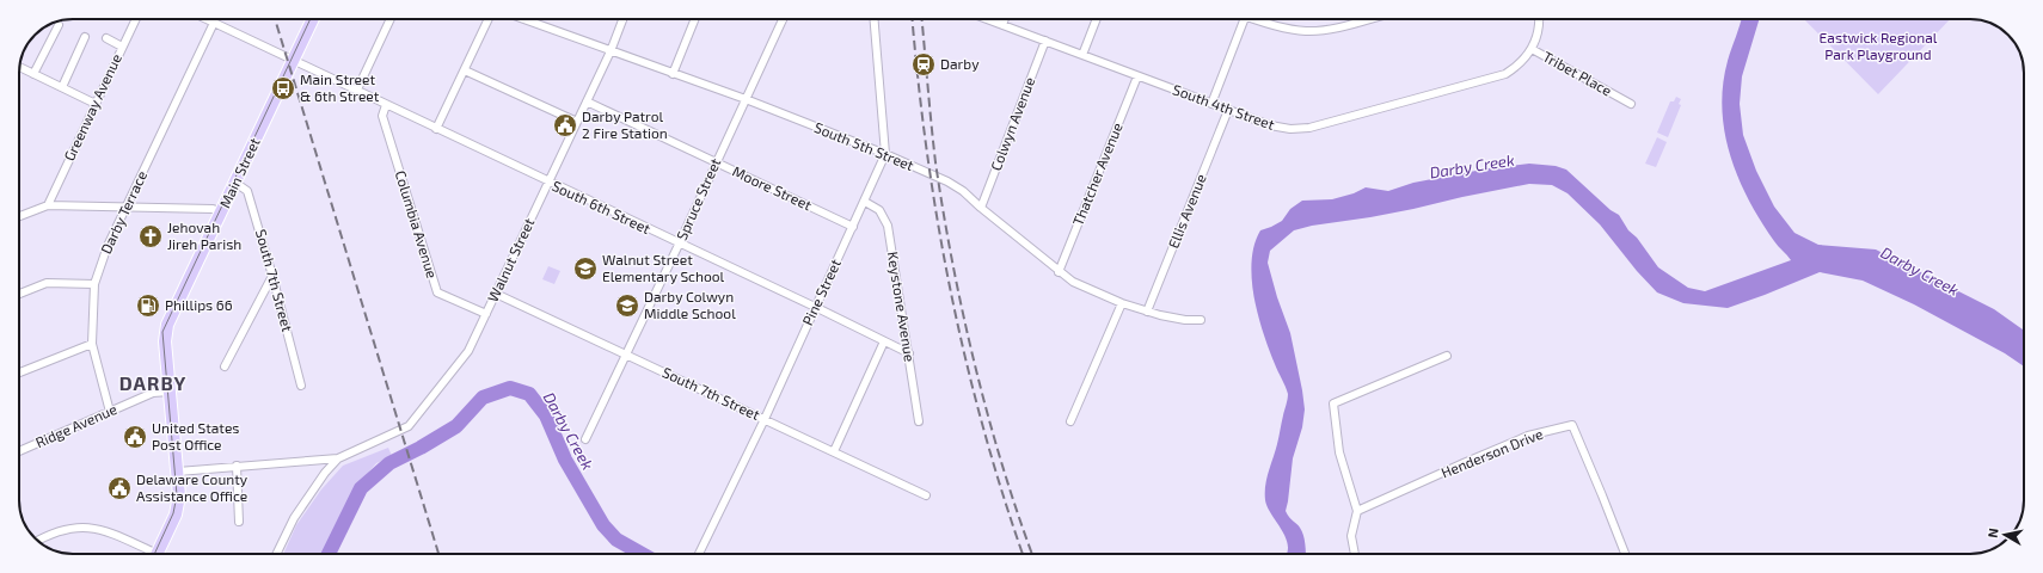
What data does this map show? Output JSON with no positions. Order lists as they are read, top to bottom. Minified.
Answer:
{"streets":{"main road":["Main Street"],"street":["Tribet Place","Greenway Avenue","South 4th Street","Colwyn Avenue","South 5th Street","Thatcher Avenue","Moore Street","Spruce Street","South 6th Street","Ellis Avenue","Darby Terrace","Columbia Avenue","Walnut Street","South 7th Street","Pine Street","Keystone Avenue","Ridge Avenue","Henderson Drive"]},"crossings":[["Tribet Place","South 4th Street"],["South 4th Street","Colwyn Avenue"],["South 4th Street","Thatcher Avenue"],["South 4th Street","Ellis Avenue"],["Colwyn Avenue","South 5th Street"],["South 5th Street","Thatcher Avenue"],["South 5th Street","Spruce Street"],["South 5th Street","Ellis Avenue"],["South 5th Street","Walnut Street"],["South 5th Street","Pine Street"],["Main Street","South 6th Street"],["Main Street","South 7th Street"],["Main Street","Ridge Avenue"],["Moore Street","Spruce Street"],["Moore Street","Walnut Street"],["Moore Street","Pine Street"],["Spruce Street","South 6th Street"],["Spruce Street","South 7th Street"],["South 6th Street","Darby Terrace"],["South 6th Street","Columbia Avenue"],["South 6th Street","Walnut Street"],["South 6th Street","Pine Street"],["South 6th Street","Keystone Avenue"],["Darby Terrace","Ridge Avenue"],["Columbia Avenue","Walnut Street"],["Walnut Street","South 7th Street"],["South 7th Street","Pine Street"],["Pine Street","Keystone Avenue"]],"districts":["DARBY"],"water":["Darby Creek"],"parks":["Eastwick Regional Park Playground"],"places":{"station":["Darby"],"bus stop":["Main Street & 6th Street"],"public building":["Darby Patrol 2 Fire Station","United States Post Office","Delaware County Assistance Office"],"church":["Jehovah Jireh Parish"],"school or university":["Walnut Street Elementary School","Darby Colwyn Middle School"],"fuel station":["Phillips 66"]},"north":"left"}
